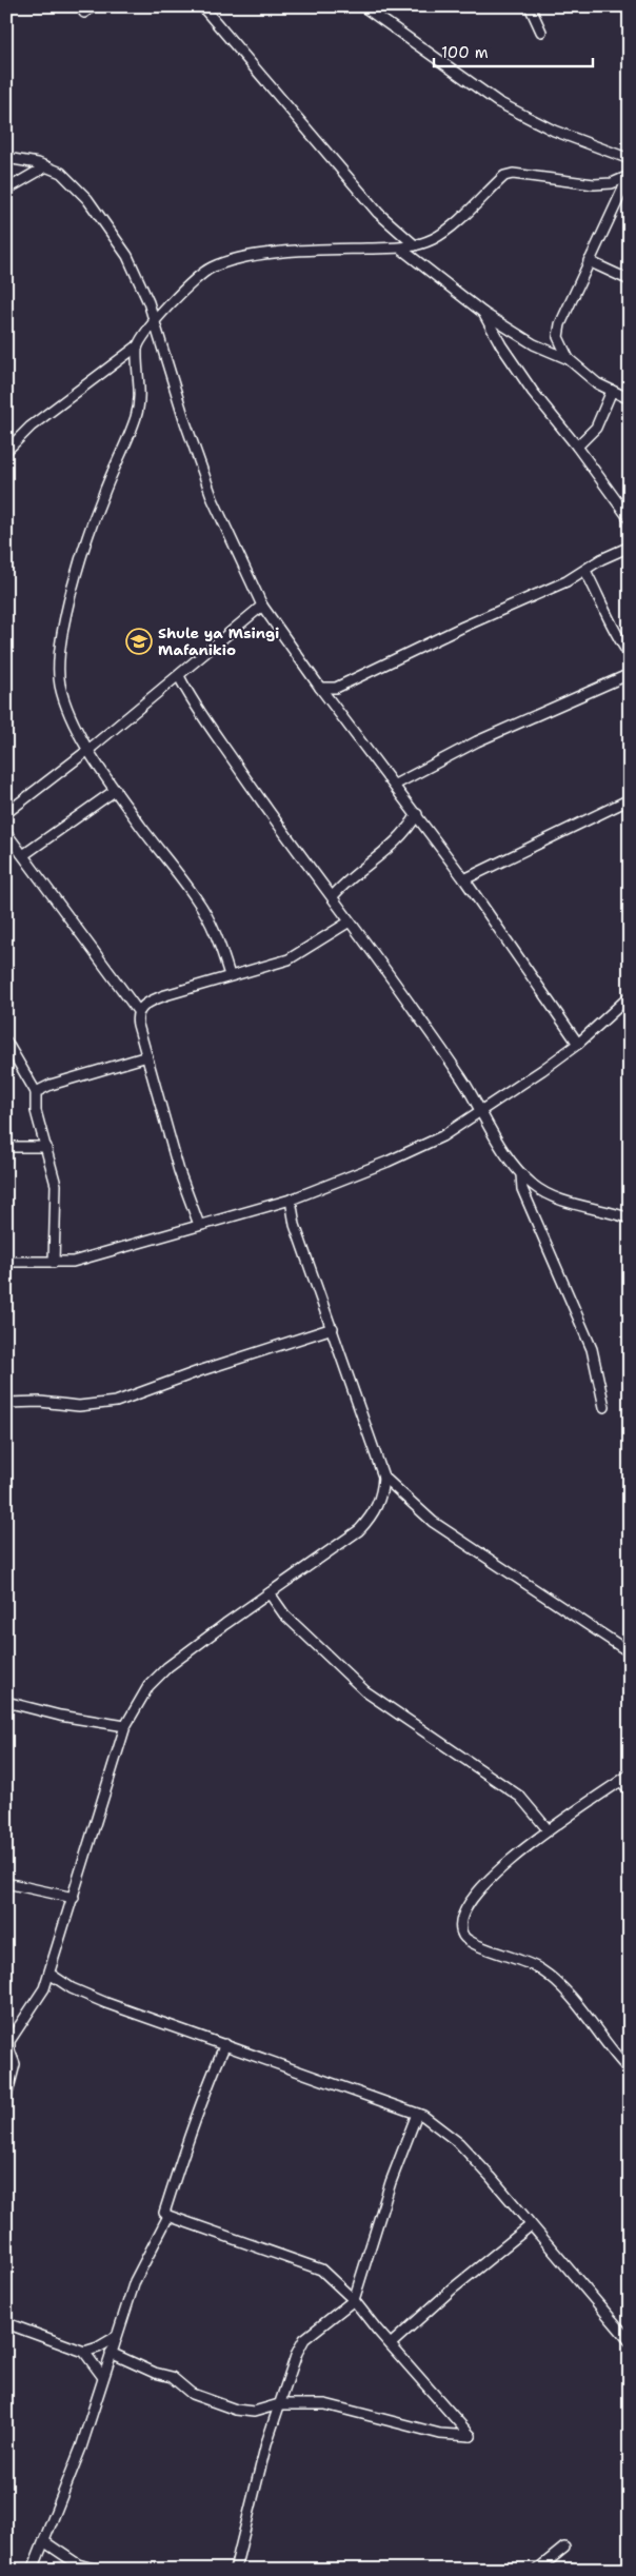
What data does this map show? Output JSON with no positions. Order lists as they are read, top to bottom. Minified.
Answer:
{"places":{"school or university":["Shule ya Msingi Mafanikio"]},"scale_bar":"100 m"}
